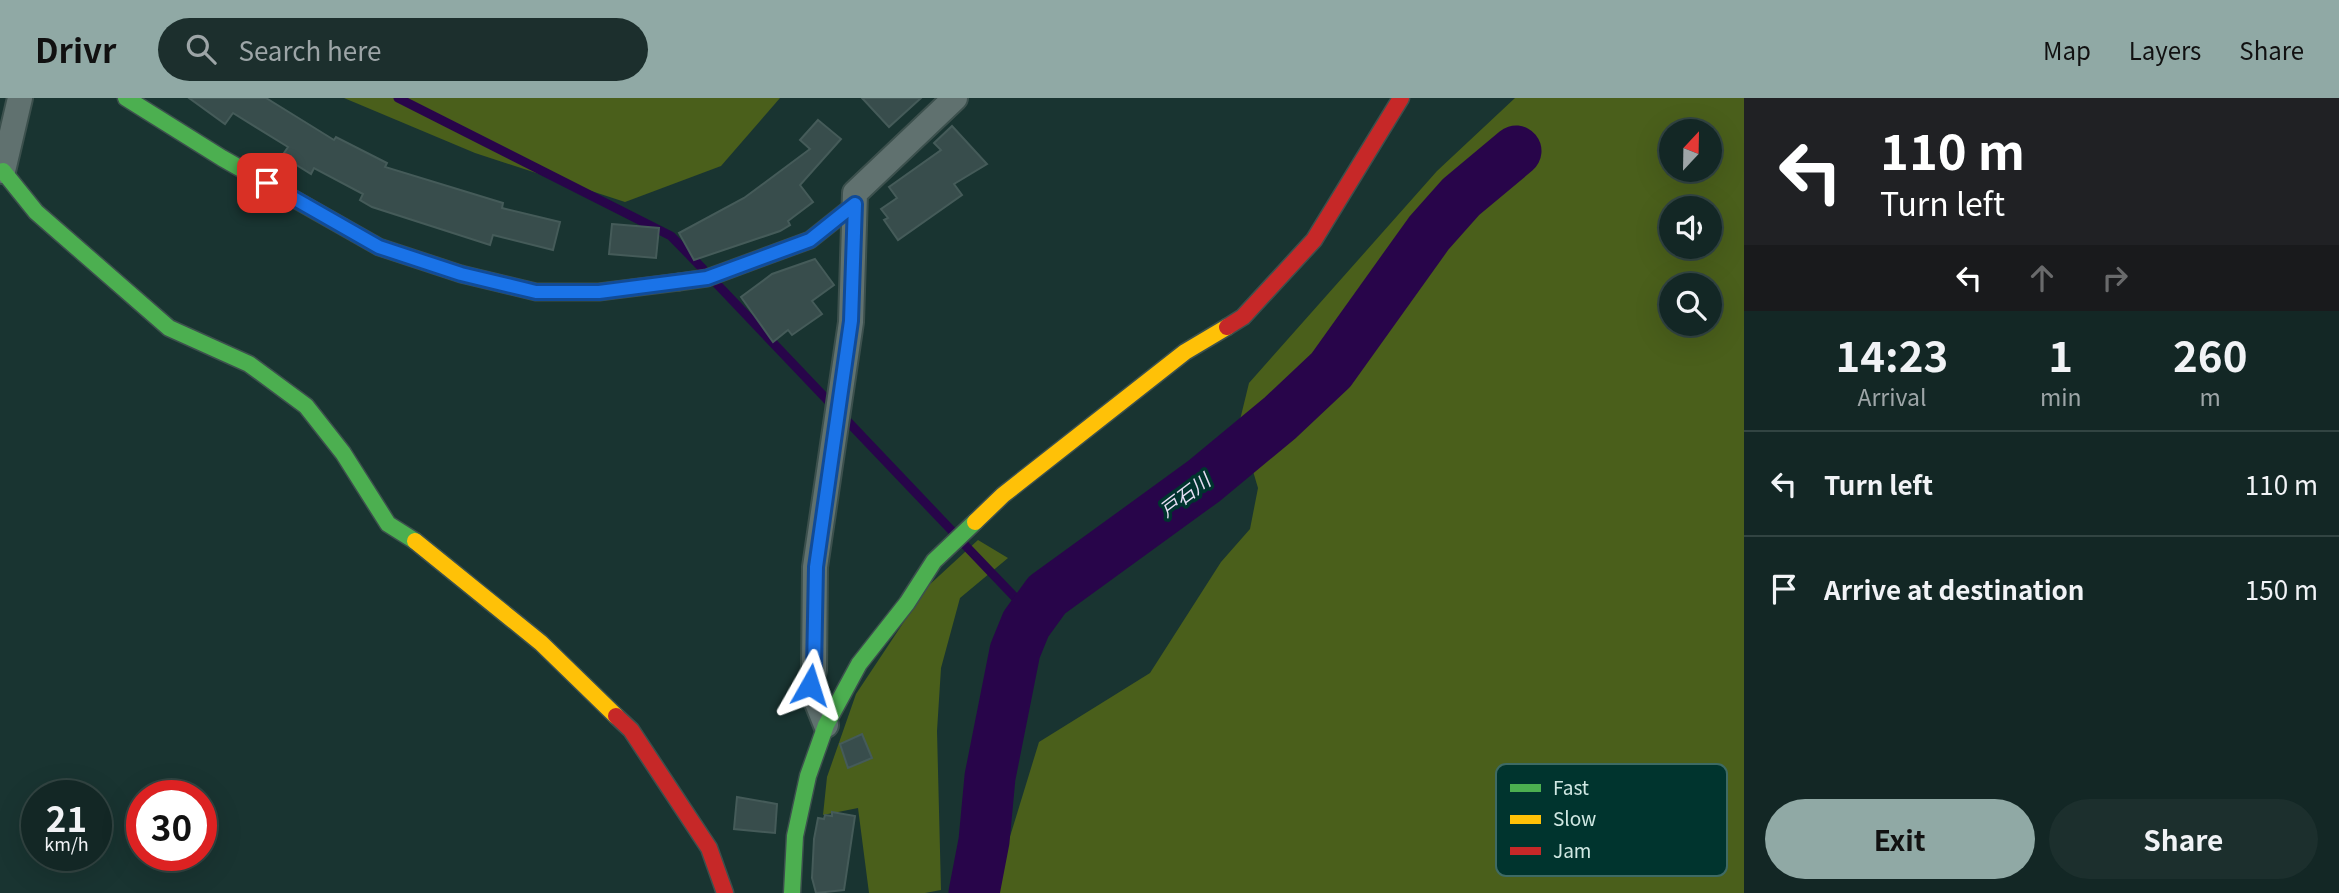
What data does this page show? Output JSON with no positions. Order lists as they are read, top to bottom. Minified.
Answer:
{"water":["戸石川"],"legend":["Fast","Slow","Jam"],"north":"top","page":{"header":"Drivr","search":"Search here","nav":["Map","Layers","Share"],"turn":["110 m","Turn left"],"eta":["14:23","Arrival","1","min","260","m"],"list":[{"name":"Turn left","value":"110 m"},{"name":"Arrive at destination","value":"150 m"}],"speed":"21 km/h","limit":"30","buttons":["Exit","Share"]}}
